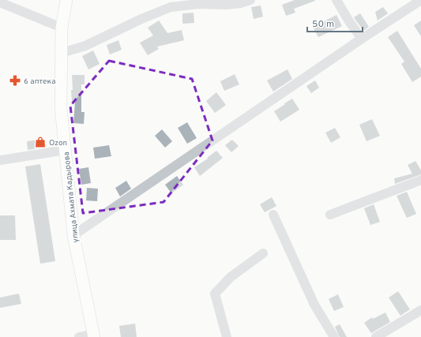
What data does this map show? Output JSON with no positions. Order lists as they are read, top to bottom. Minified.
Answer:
{"streets":{"main road":["улица Ахмата Кадырова"]},"places":{"pharmacy":["6 аптека"],"shop":["Ozon"]},"scale_bar":"50 m"}
